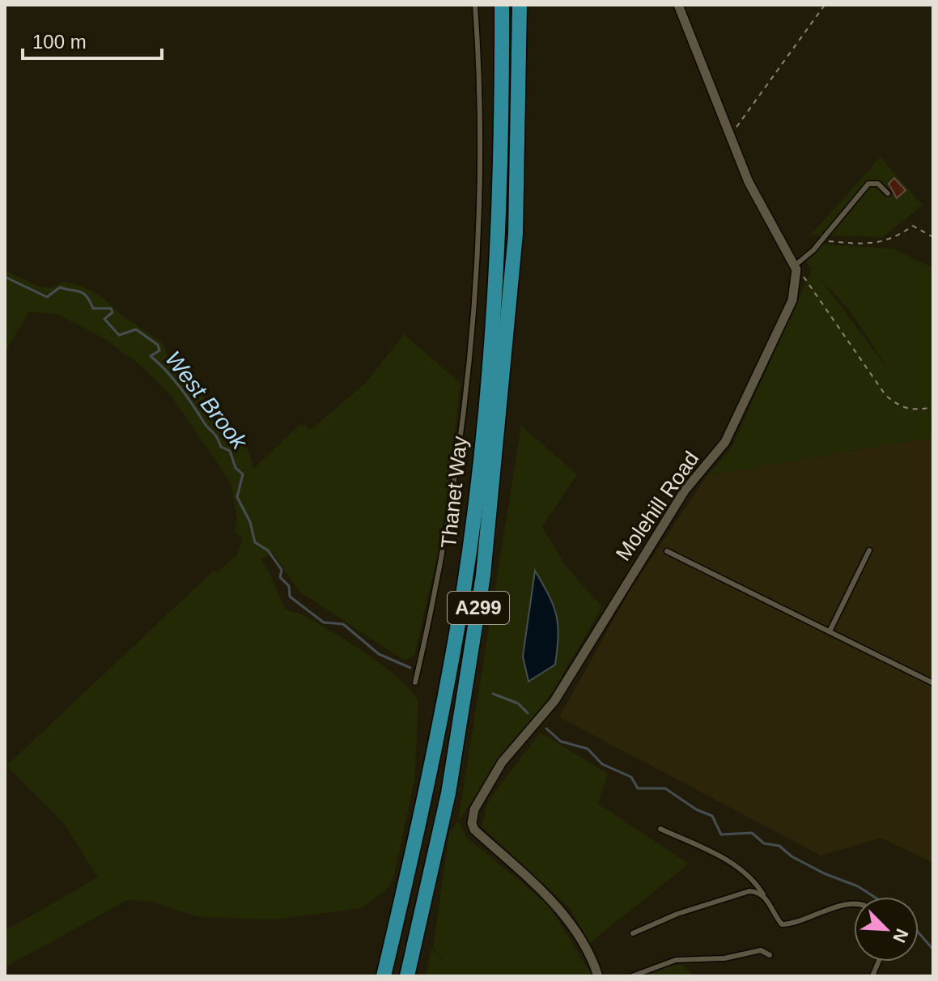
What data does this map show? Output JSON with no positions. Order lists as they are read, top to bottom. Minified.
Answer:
{"streets":{"highway":["Thanet Way","A299"],"street":["Molehill Road"]},"water":["West Brook"],"scale_bar":"100 m","north":"bottom right"}
